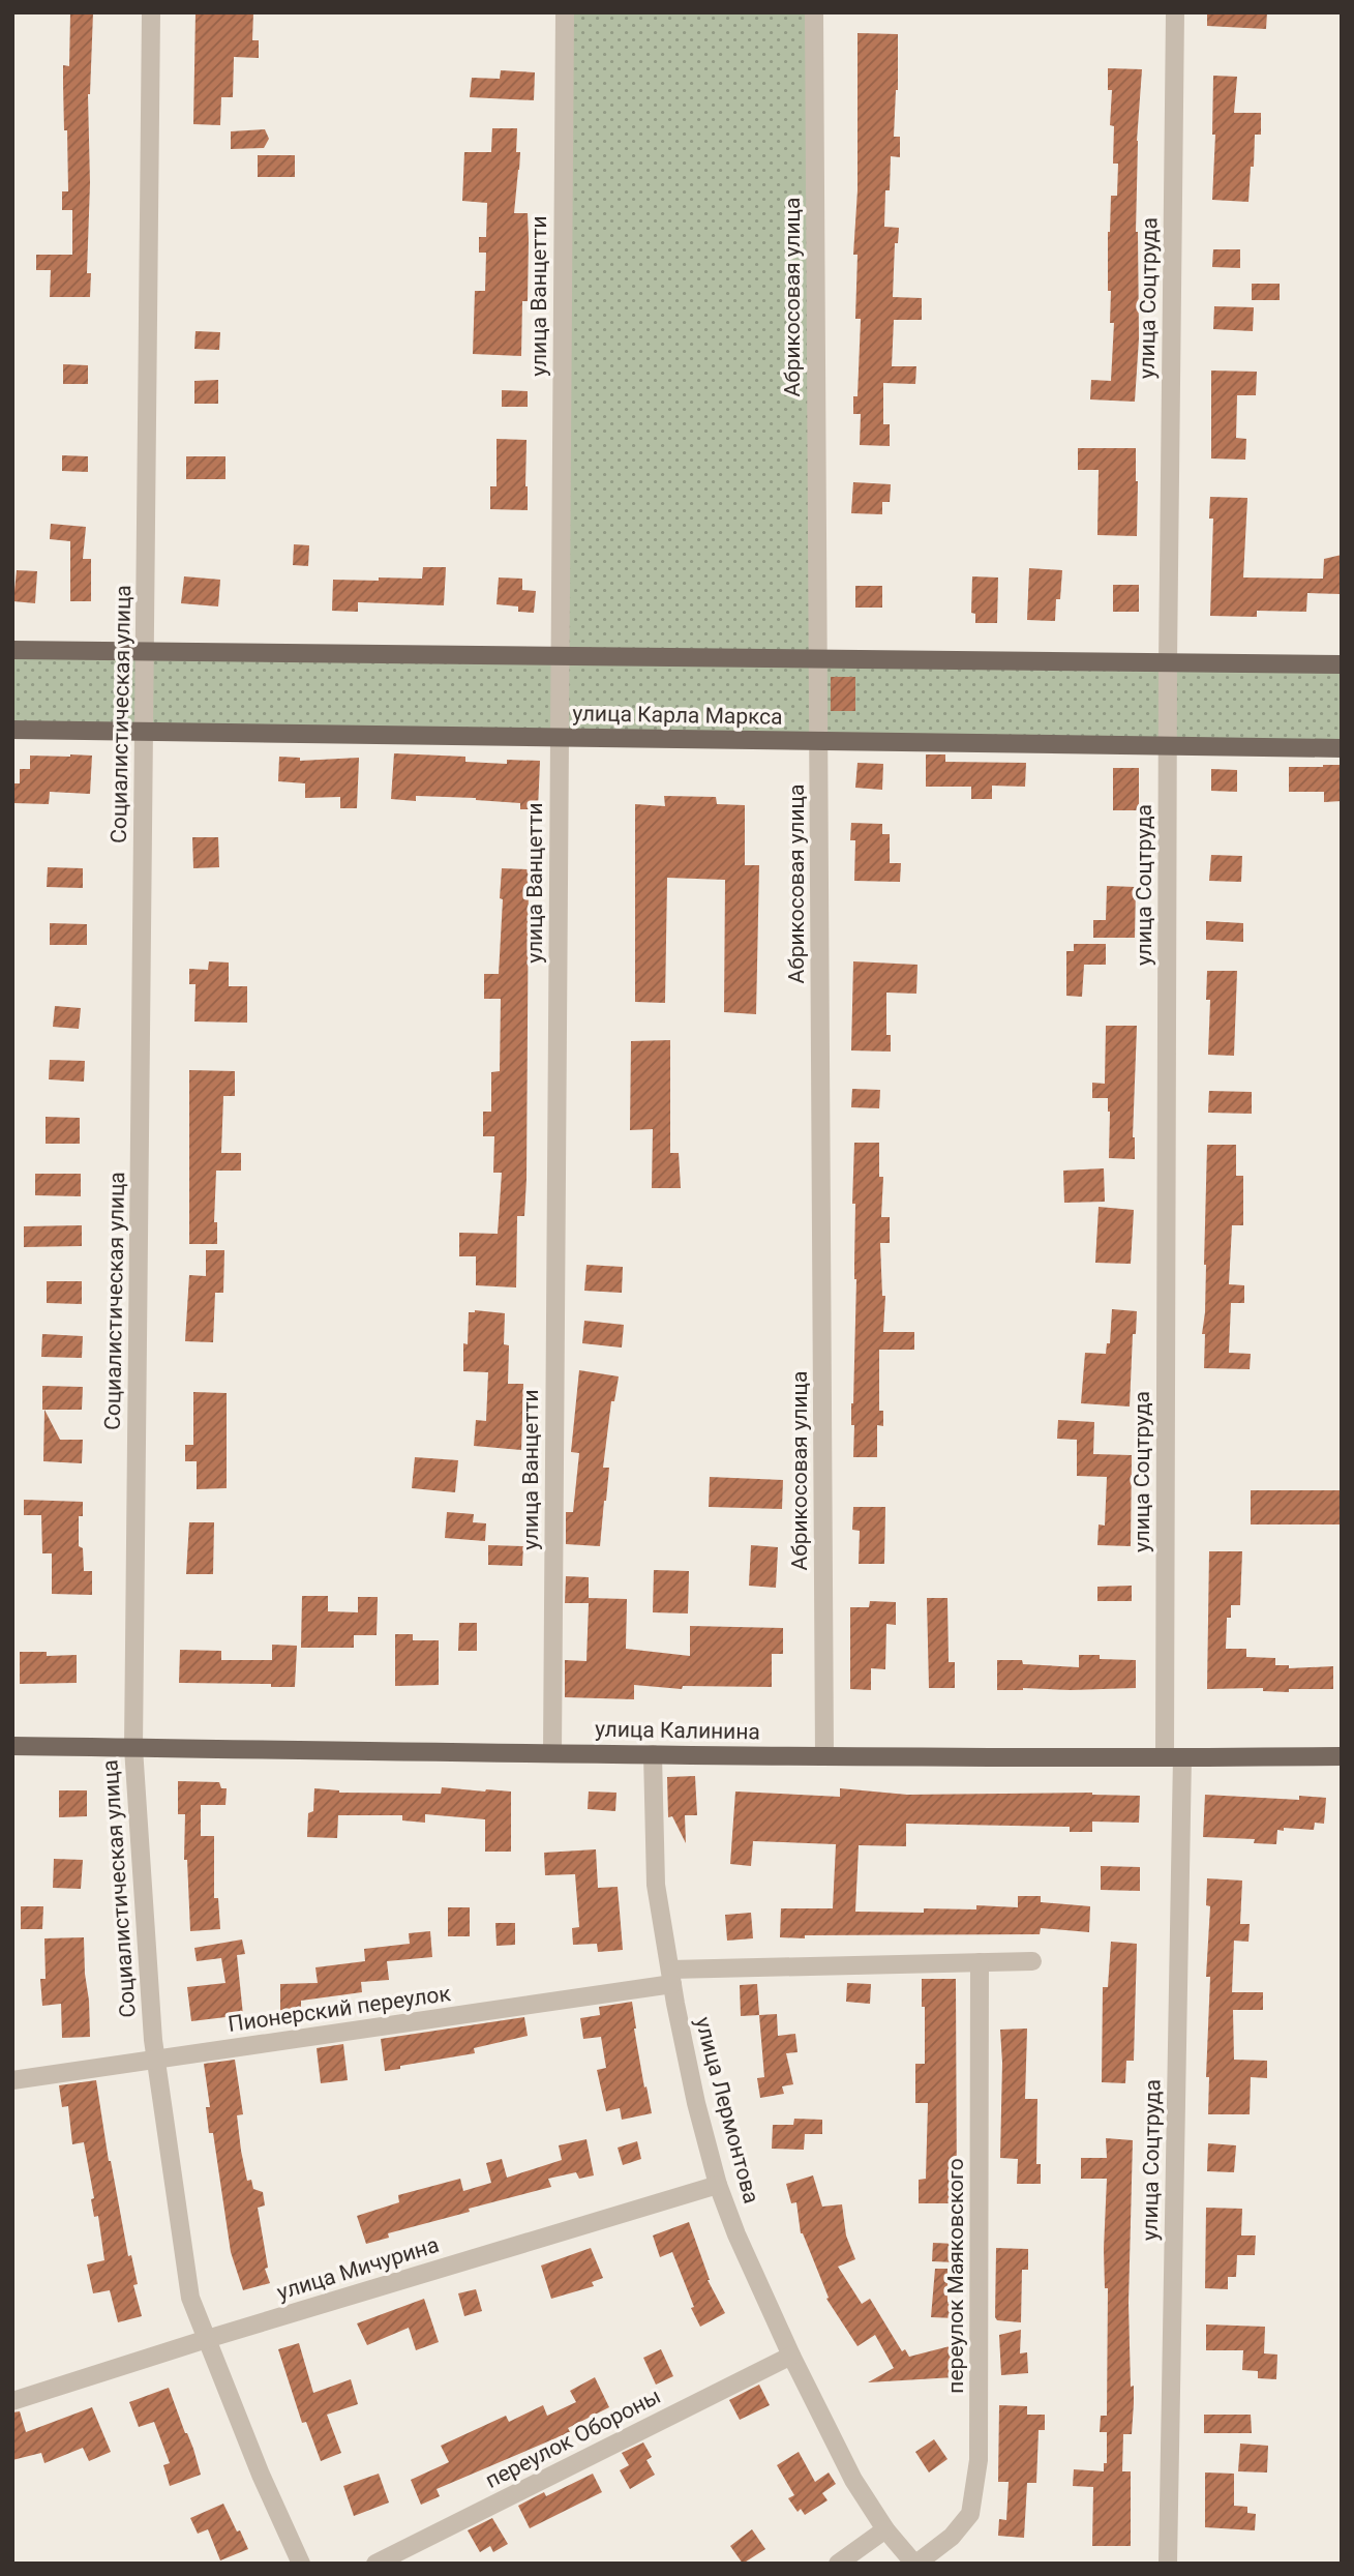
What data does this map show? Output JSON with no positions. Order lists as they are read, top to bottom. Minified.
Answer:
{"streets":{"main road":["улица Карла Маркса","улица Калинина"],"street":["улица Ванцетти","Абрикосовая улица","улица Соцтруда","Социалистическая улица","Пионерский переулок","улица Лермонтова","улица Мичурина","переулок Маяковского","переулок Обороны"]},"crossings":[["улица Ванцетти","улица Карла Маркса"],["улица Ванцетти","улица Калинина"],["Абрикосовая улица","улица Карла Маркса"],["Абрикосовая улица","улица Калинина"],["улица Соцтруда","улица Карла Маркса"],["улица Соцтруда","улица Калинина"],["Социалистическая улица","улица Карла Маркса"],["Социалистическая улица","улица Калинина"],["Социалистическая улица","Пионерский переулок"],["Социалистическая улица","улица Мичурина"],["улица Калинина","улица Лермонтова"],["Пионерский переулок","улица Лермонтова"],["улица Лермонтова","улица Мичурина"],["улица Лермонтова","переулок Маяковского"],["улица Лермонтова","переулок Обороны"]]}
